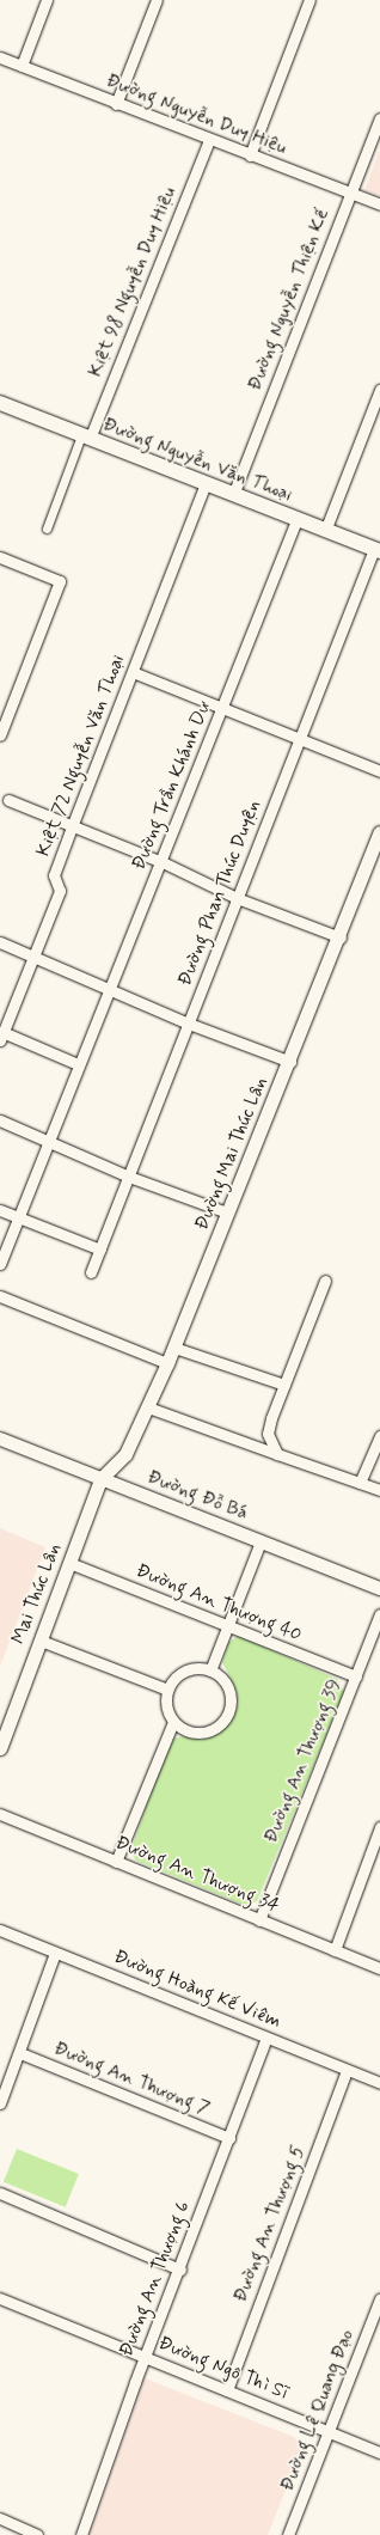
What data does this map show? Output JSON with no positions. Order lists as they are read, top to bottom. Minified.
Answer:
{"streets":{"main road":["Đường Nguyễn Văn Thoại"],"street":["Đường Nguyễn Duy Hiệu","Kiệt 98 Nguyễn Duy Hiệu","Đường Nguyễn Thiện Kế","Kiệt 72 Nguyễn Văn Thoại","Đường Trần Khánh Dư","Đường Phan Thúc Duyện","Đường Mai Thúc Lân","Đường Đỗ Bá","Mai Thúc Lân","Đường An Thượng 40","Đường An Thượng 39","Đường An Thượng 34","Đường Hoàng Kế Viêm","Đường An Thượng 7","Đường An Thượng 5","Đường An Thượng 6","Đường Ngô Thì Sĩ","Đường Lê Quang Đạo"]},"crossings":[["Đường Nguyễn Duy Hiệu","Kiệt 98 Nguyễn Duy Hiệu"],["Đường Nguyễn Duy Hiệu","Đường Nguyễn Thiện Kế"],["Kiệt 98 Nguyễn Duy Hiệu","Đường Nguyễn Văn Thoại"],["Đường Nguyễn Thiện Kế","Đường Nguyễn Văn Thoại"],["Đường Nguyễn Văn Thoại","Kiệt 72 Nguyễn Văn Thoại"],["Đường Nguyễn Văn Thoại","Đường Trần Khánh Dư"],["Đường Nguyễn Văn Thoại","Đường Phan Thúc Duyện"],["Đường Mai Thúc Lân","Đường Đỗ Bá"],["Đường Mai Thúc Lân","Mai Thúc Lân"],["Đường Đỗ Bá","Mai Thúc Lân"],["Mai Thúc Lân","Đường An Thượng 40"],["Đường An Thượng 40","Đường An Thượng 39"],["Đường An Thượng 39","Đường An Thượng 34"],["Đường Hoàng Kế Viêm","Đường An Thượng 5"],["Đường Hoàng Kế Viêm","Đường An Thượng 6"],["Đường An Thượng 7","Đường An Thượng 6"],["Đường An Thượng 5","Đường Ngô Thì Sĩ"],["Đường An Thượng 6","Đường Ngô Thì Sĩ"],["Đường Ngô Thì Sĩ","Đường Lê Quang Đạo"]]}
